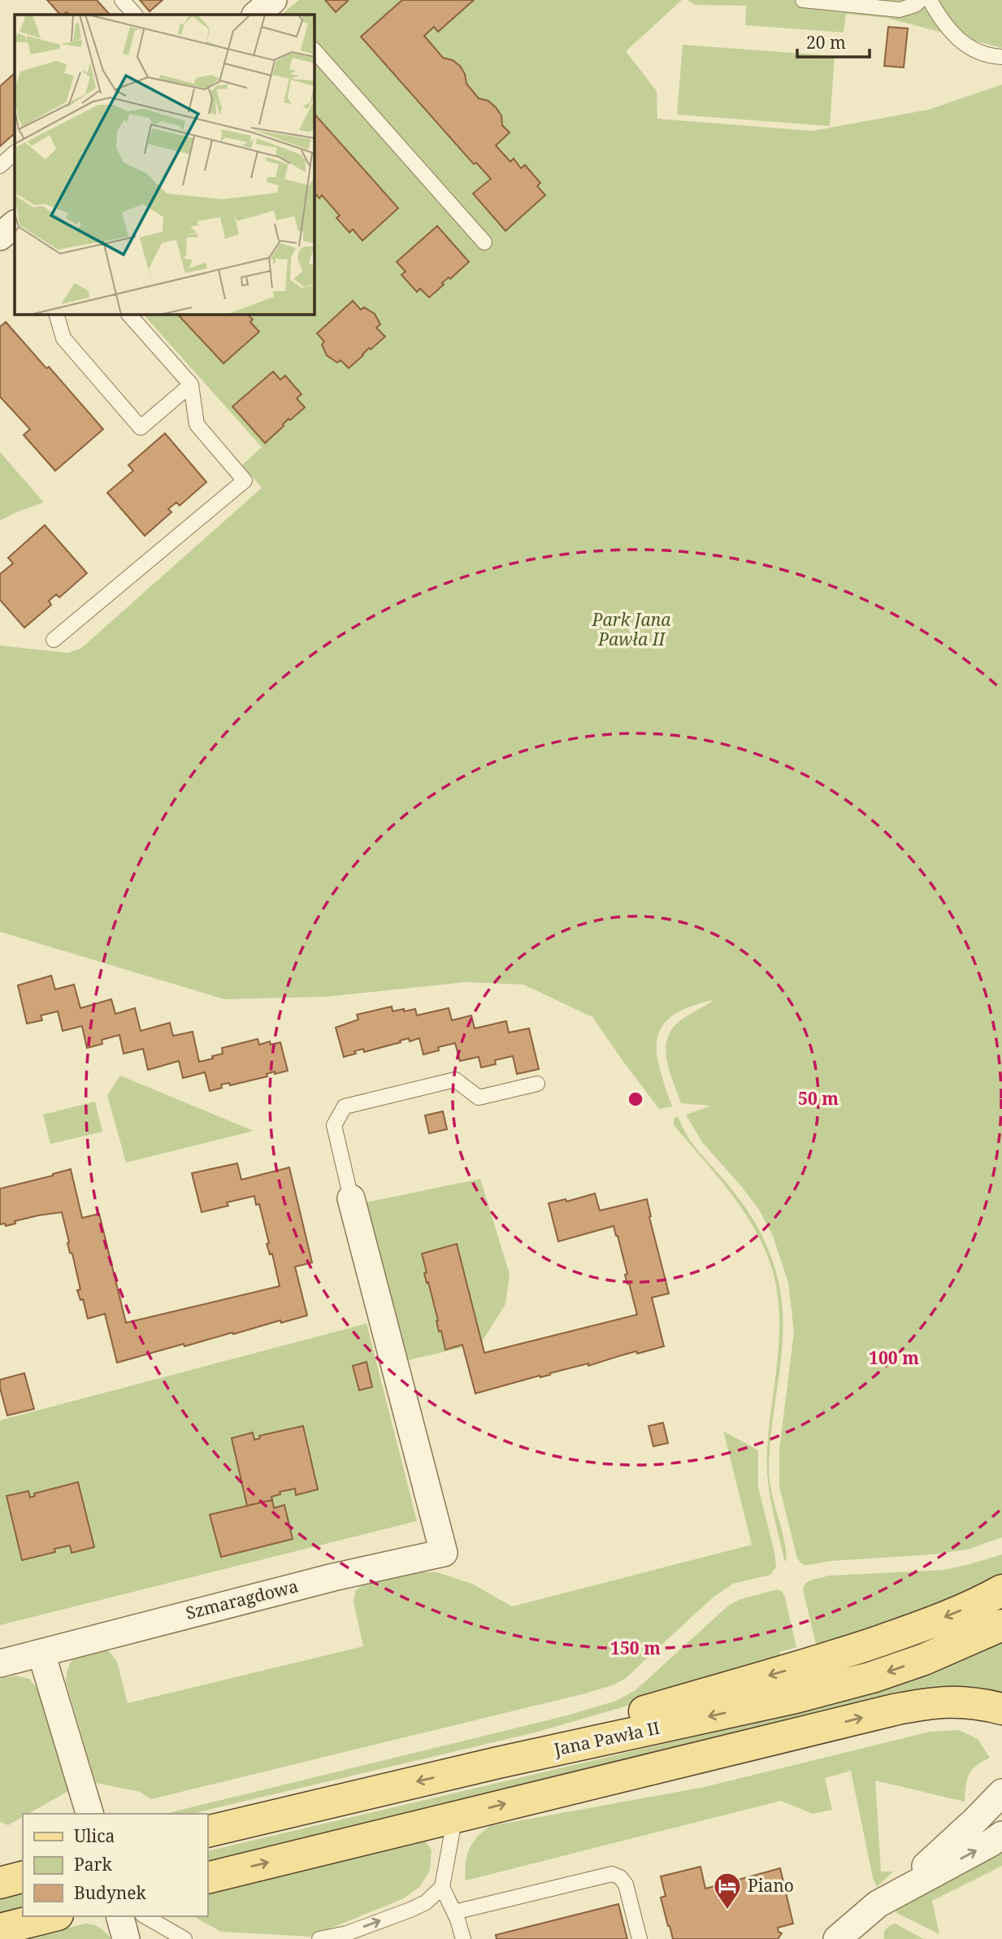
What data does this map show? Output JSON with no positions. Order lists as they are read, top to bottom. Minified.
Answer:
{"streets":{"main road":["Jana Pawła II"],"street":["Szmaragdowa"]},"parks":["Park Jana Pawła II"],"places":{"hotel":["Piano"]},"legend":["Ulica","Park","Budynek"],"scale_bar":"20 m","rings":["50 m","100 m","150 m"]}
